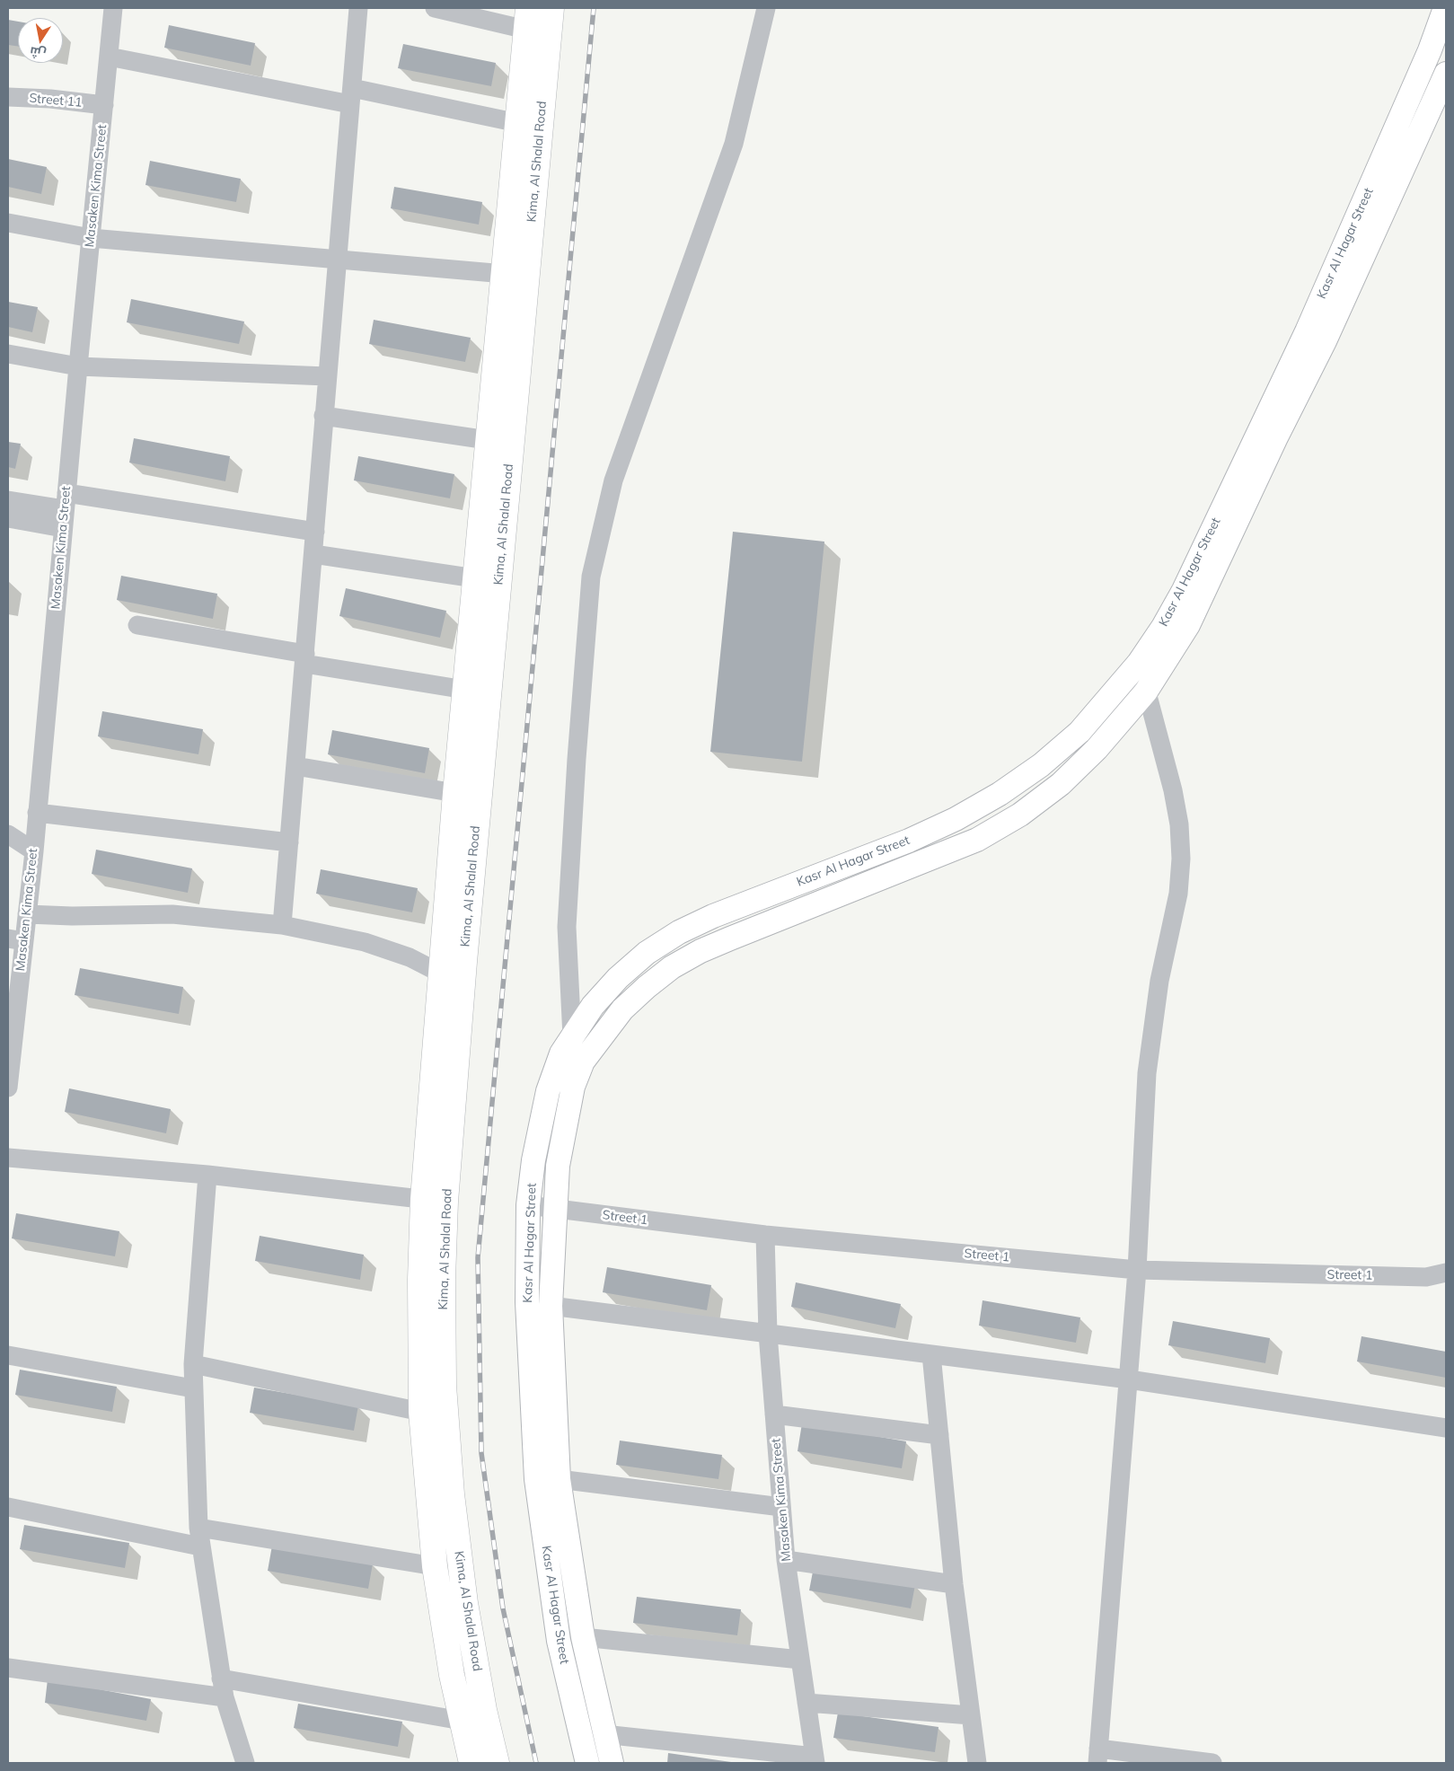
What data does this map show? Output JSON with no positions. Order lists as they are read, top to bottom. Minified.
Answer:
{"streets":{"highway":["Kima, Al Shalal Road"],"main road":["Kasr Al Hagar Street"],"street":["Street 11","Masaken Kima Street","Street 1"]},"crossings":[["Street 11","Masaken Kima Street"],["Masaken Kima Street","Street 1"],["Kasr Al Hagar Street","Street 1"]],"north":"bottom"}
